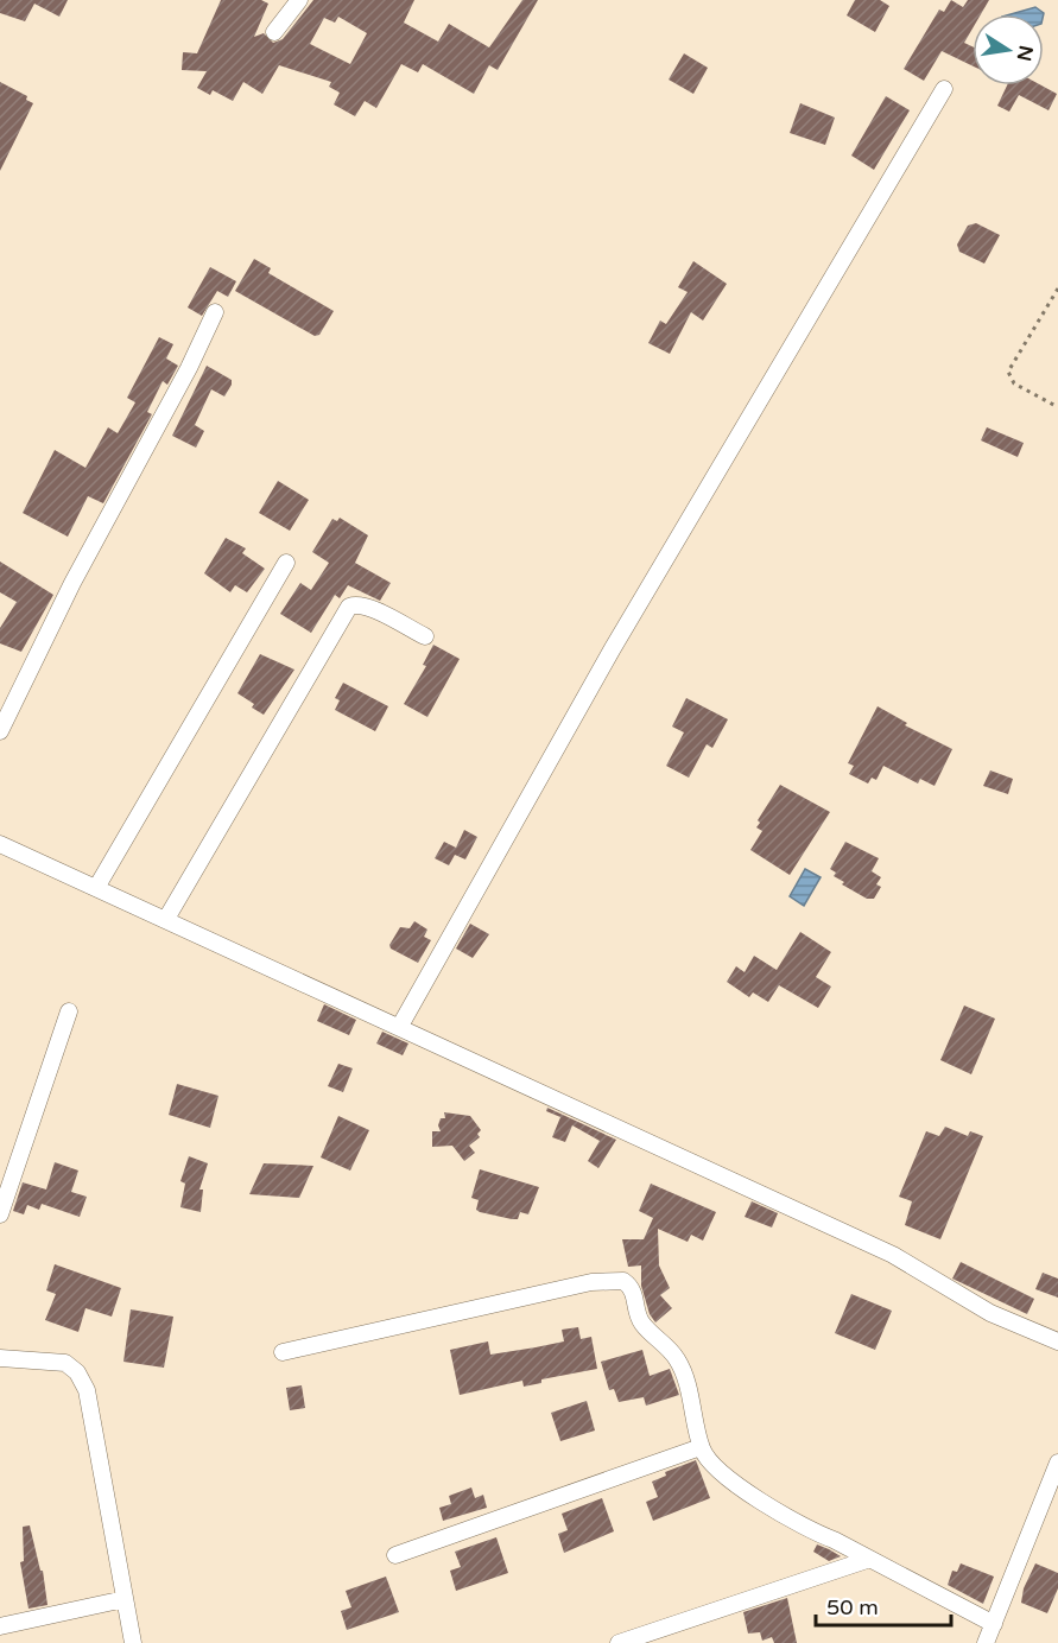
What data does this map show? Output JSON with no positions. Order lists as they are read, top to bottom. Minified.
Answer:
{"scale_bar":"50 m","north":"right"}
